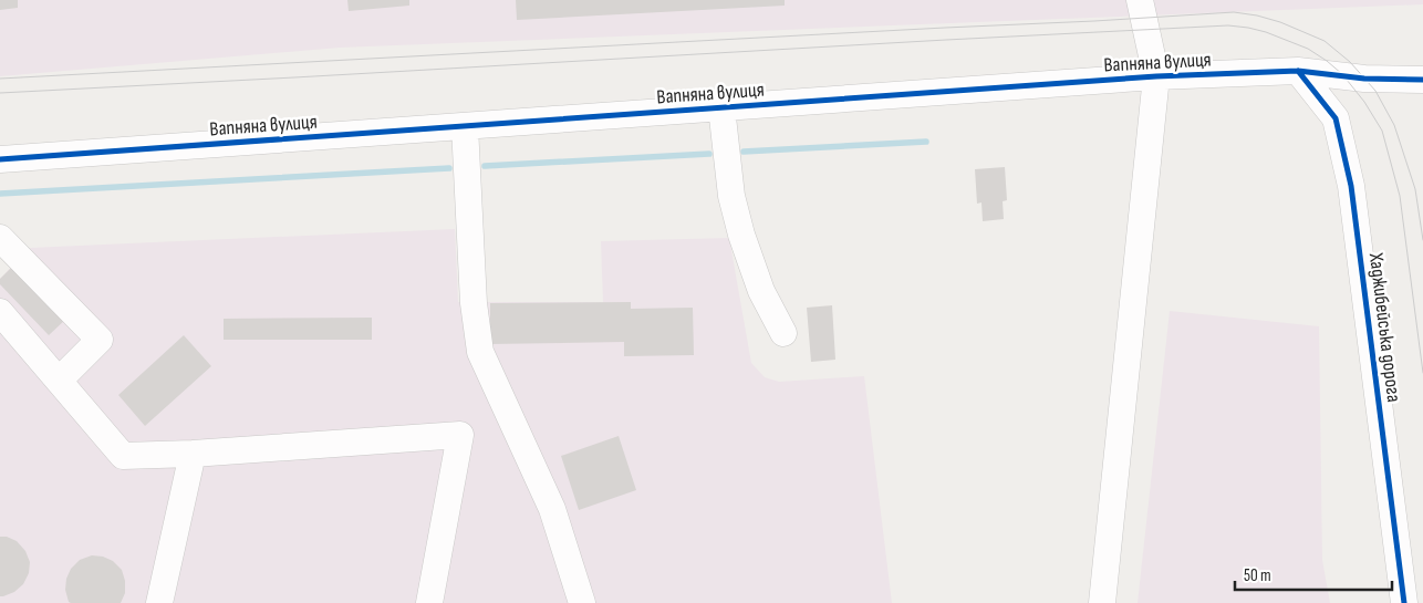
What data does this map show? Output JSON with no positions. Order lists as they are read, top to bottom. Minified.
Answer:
{"streets":{"street":["Вапняна вулиця","Хаджибейська дорога"]},"crossings":[["Вапняна вулиця","Хаджибейська дорога"]],"scale_bar":"50 m"}
